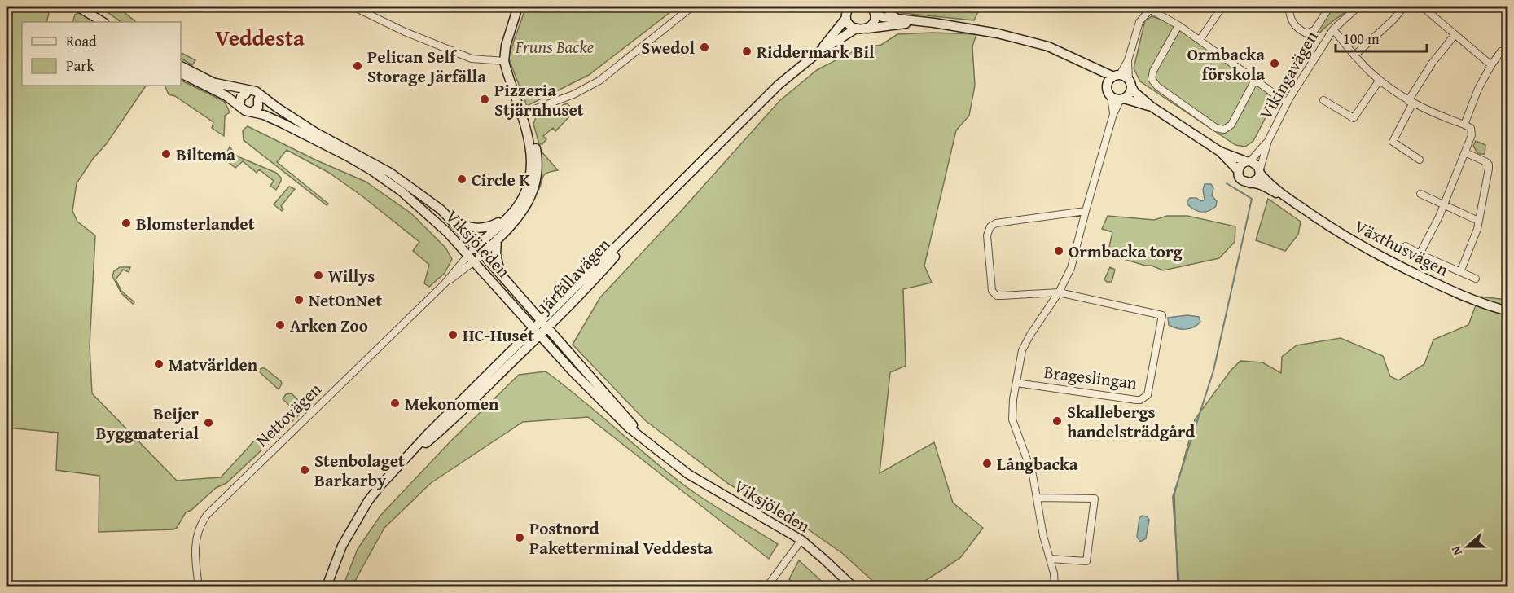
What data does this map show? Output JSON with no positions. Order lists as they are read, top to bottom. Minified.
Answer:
{"streets":{"street":["Vikingavägen","Viksjöleden","Växthusvägen","Järfällavägen","Brageslingan","Nettovägen"]},"crossings":[["Vikingavägen","Växthusvägen"],["Viksjöleden","Järfällavägen"],["Viksjöleden","Nettovägen"]],"districts":["Veddesta"],"parks":["Fruns Backe"],"places":["Swedol","Riddermark Bil","Ormbacka förskola","Pelican Self Storage Järfälla","Pizzeria Stjärnhuset","Biltema","Circle K","Blomsterlandet","Ormbacka torg","Willys","NetOnNet","Arken Zoo","HC-Huset","Matvärlden","Mekonomen","Skallebergs handelsträdgård","Beijer Byggmaterial","Långbacka","Stenbolaget Barkarby","Postnord Paketterminal Veddesta"],"legend":["Road","Park"],"scale_bar":"100 m","north":"left"}
